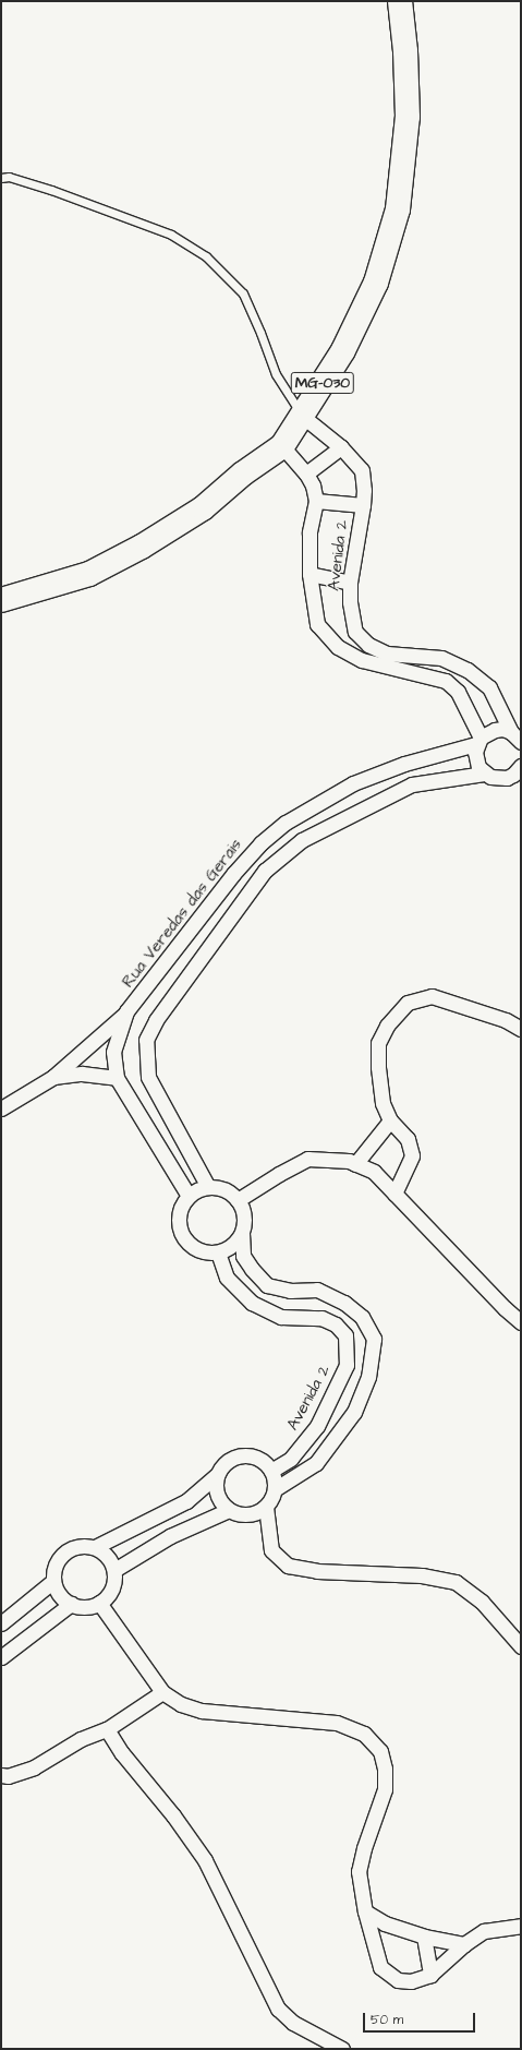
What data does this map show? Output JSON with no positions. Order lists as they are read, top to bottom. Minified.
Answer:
{"streets":{"highway":["MG-030"],"street":["Avenida 2","Rua Veredas das Gerais"]},"crossings":[["MG-030","Avenida 2"],["Avenida 2","Rua Veredas das Gerais"]],"scale_bar":"50 m"}
